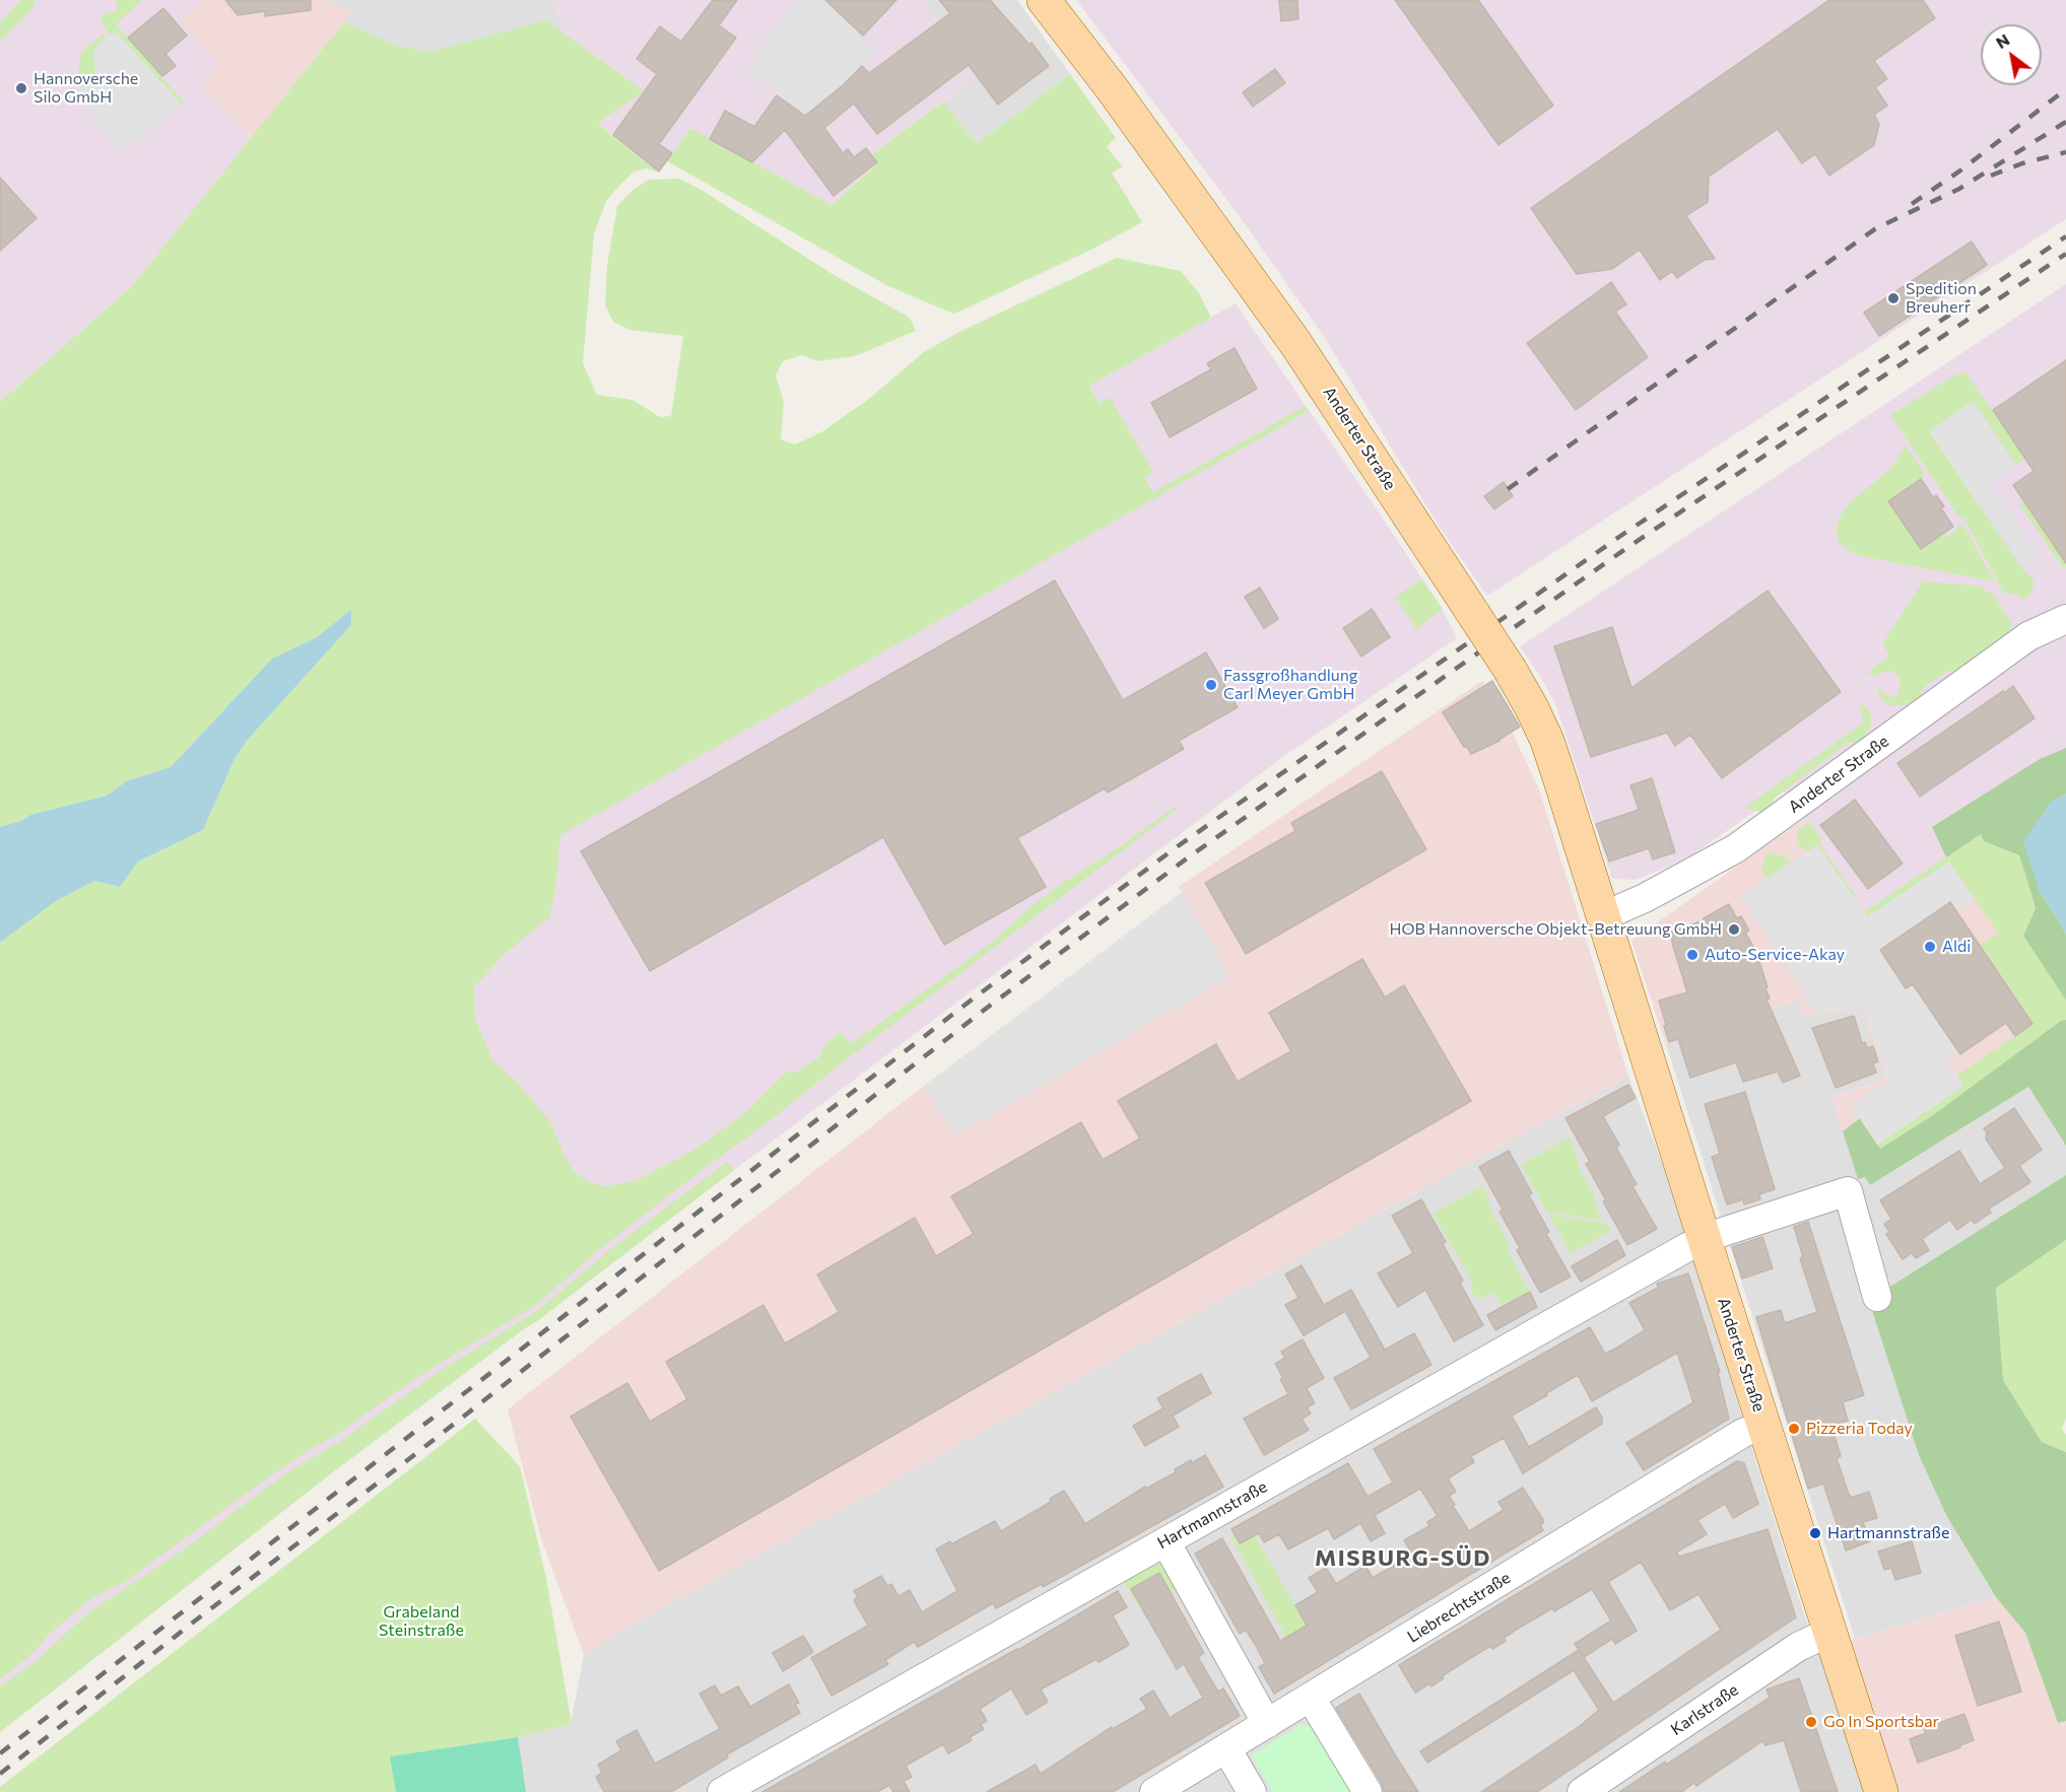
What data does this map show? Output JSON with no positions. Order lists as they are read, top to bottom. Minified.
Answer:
{"streets":{"main road":["Anderter Straße"],"street":["Hartmannstraße","Liebrechtstraße","Karlstraße"]},"crossings":[["Anderter Straße","Hartmannstraße"],["Anderter Straße","Liebrechtstraße"],["Anderter Straße","Karlstraße"]],"districts":["MISBURG-SÜD"],"parks":["Grabeland Steinstraße"],"places":["Hannoversche Silo GmbH","Spedition Breuherr","Fassgroßhandlung Carl Meyer GmbH","HOB Hannoversche Objekt-Betreuung GmbH","Aldi","Auto-Service-Akay","Pizzeria Today","Hartmannstraße","Go In Sportsbar"],"north":"top left"}
